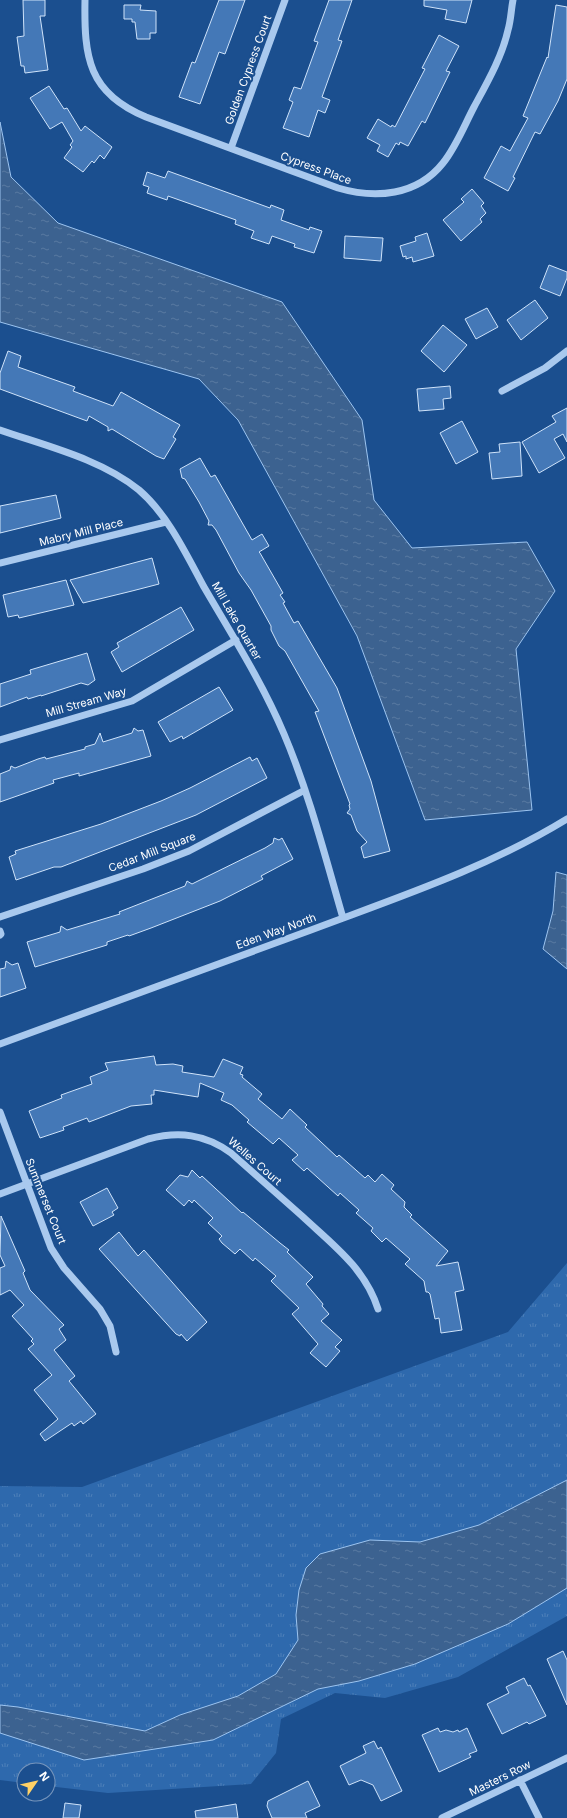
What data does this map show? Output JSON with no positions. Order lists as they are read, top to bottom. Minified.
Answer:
{"streets":{"street":["Golden Cypress Court","Cypress Place","Mabry Mill Place","Mill Lake Quarter","Mill Stream Way","Cedar Mill Square","Eden Way North","Welles Court","Summerset Court","Masters Row"]},"crossings":[["Golden Cypress Court","Cypress Place"],["Mabry Mill Place","Mill Lake Quarter"],["Mill Lake Quarter","Mill Stream Way"],["Mill Lake Quarter","Cedar Mill Square"],["Mill Lake Quarter","Eden Way North"],["Welles Court","Summerset Court"]],"north":"top right"}
